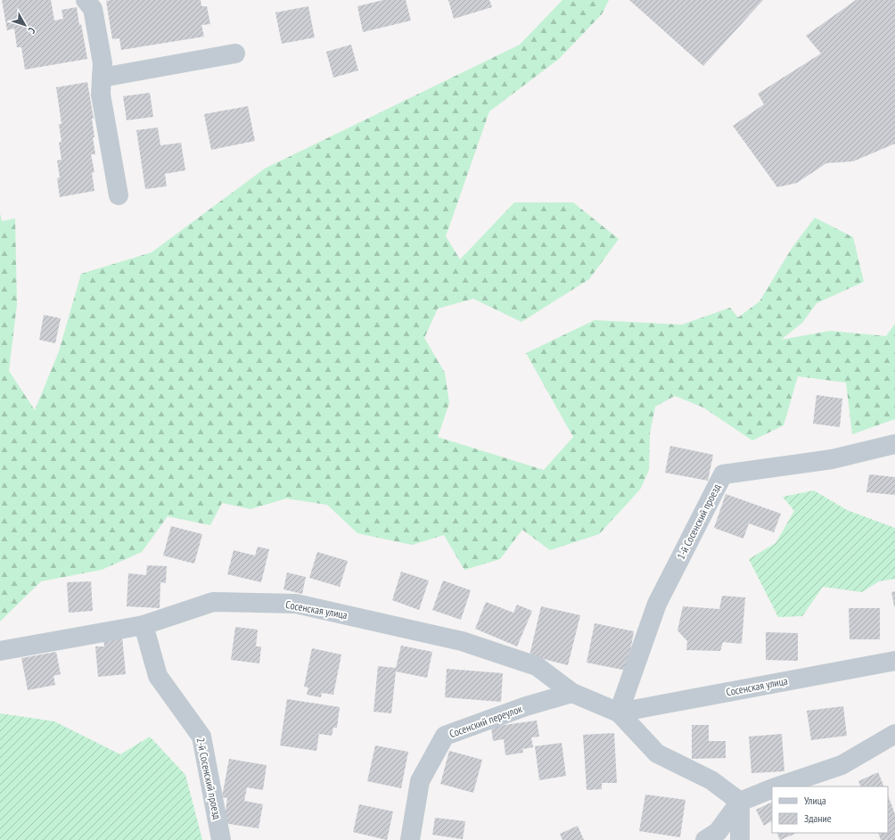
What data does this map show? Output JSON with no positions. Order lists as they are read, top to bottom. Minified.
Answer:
{"streets":{"street":["1-й Сосенский проезд","Сосенская улица","Сосенский переулок","2-й Сосенский проезд"]},"crossings":[["1-й Сосенский проезд","Сосенская улица"],["Сосенская улица","Сосенский переулок"],["Сосенская улица","2-й Сосенский проезд"]],"legend":["Улица","Здание"],"north":"bottom right"}
